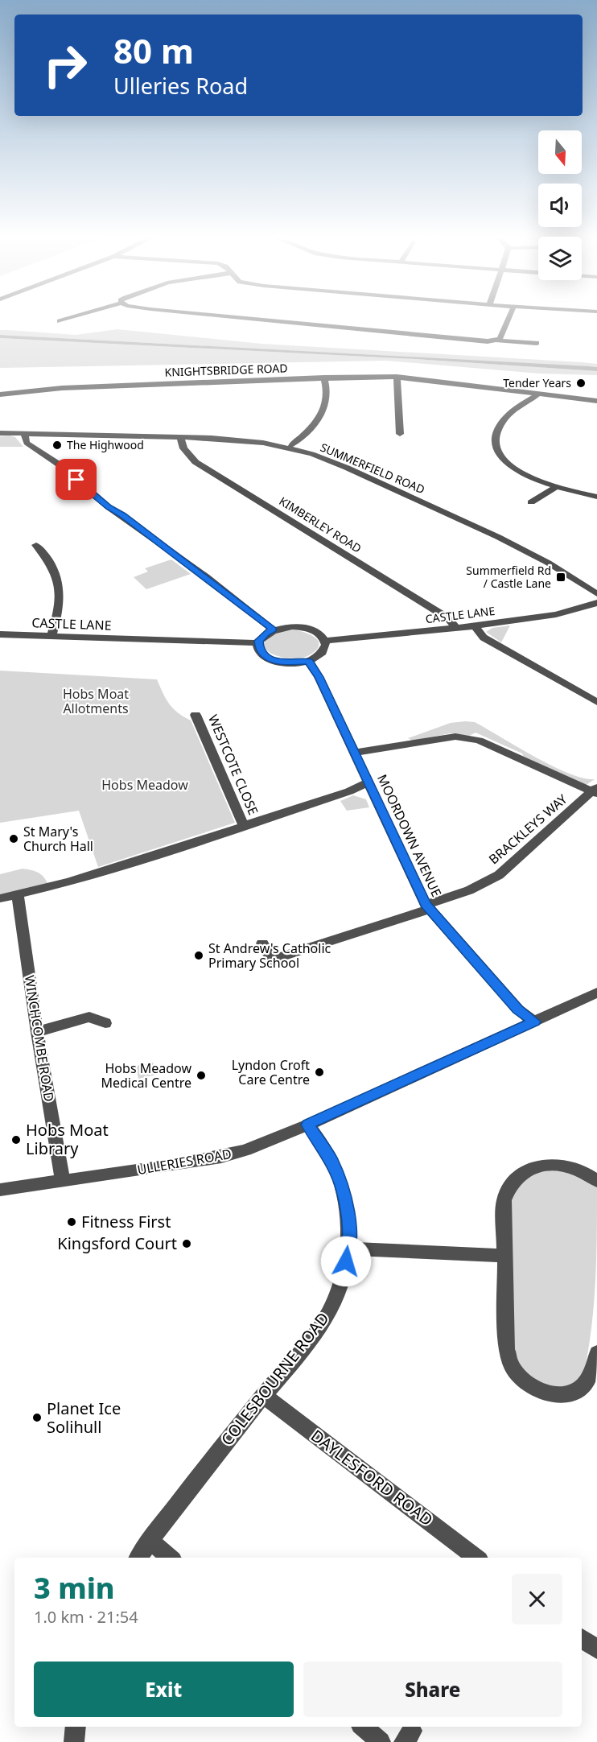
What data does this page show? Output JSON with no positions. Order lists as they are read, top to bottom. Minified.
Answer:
{"streets":{"street":["KNIGHTSBRIDGE ROAD","SUMMERFIELD ROAD","KIMBERLEY ROAD","CASTLE LANE","WESTCOTE CLOSE","BRACKLEYS WAY","MOORDOWN AVENUE","WINCHCOMBE ROAD","ULLERIES ROAD","COLESBOURNE ROAD","DAYLESFORD ROAD"]},"crossings":[["SUMMERFIELD ROAD","KIMBERLEY ROAD"],["KIMBERLEY ROAD","CASTLE LANE"],["CASTLE LANE","MOORDOWN AVENUE"],["BRACKLEYS WAY","MOORDOWN AVENUE"],["MOORDOWN AVENUE","ULLERIES ROAD"],["WINCHCOMBE ROAD","ULLERIES ROAD"],["ULLERIES ROAD","COLESBOURNE ROAD"],["COLESBOURNE ROAD","DAYLESFORD ROAD"]],"parks":["Hobs Moat Allotments","Hobs Meadow"],"places":{"other":["Tender Years","The Highwood","St Mary's Church Hall","St Andrew's Catholic Primary School","Lyndon Croft Care Centre","Hobs Meadow Medical Centre","Hobs Moat Library","Fitness First","Kingsford Court","Planet Ice Solihull"],"transit":["Summerfield Rd / Castle Lane"]},"north":"bottom","page":{"turn":["80 m","Ulleries Road"],"heading":["3 min","1.0 km · 21:54"],"buttons":["Exit","Share"]}}
